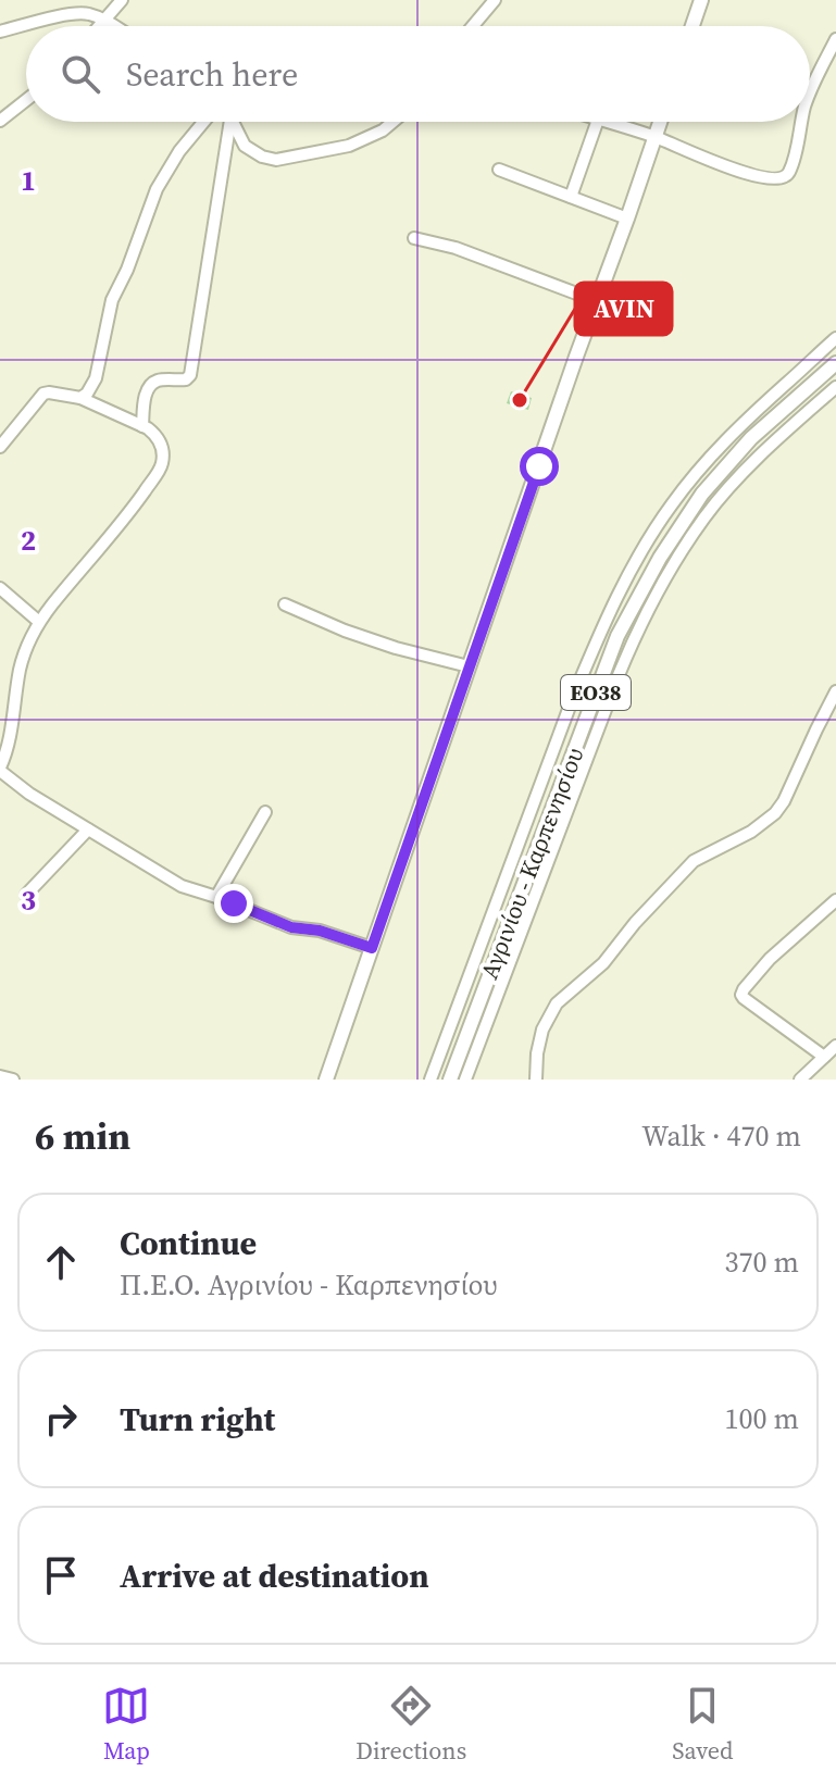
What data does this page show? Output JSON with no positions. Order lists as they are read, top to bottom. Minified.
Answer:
{"streets":{"main road":["ΕΟ38","Αγρινίου - Καρπενησίου"]},"places":["AVIN"],"page":{"search":"Search here","heading":["6 min","Walk · 470 m"],"list":[["Continue","Π.Ε.Ο. Αγρινίου - Καρπενησίου","370 m"],["Turn right","100 m"],"Arrive at destination"],"nav":["Map","Directions","Saved"]},"grid":{"rows":["1","2","3"]}}
